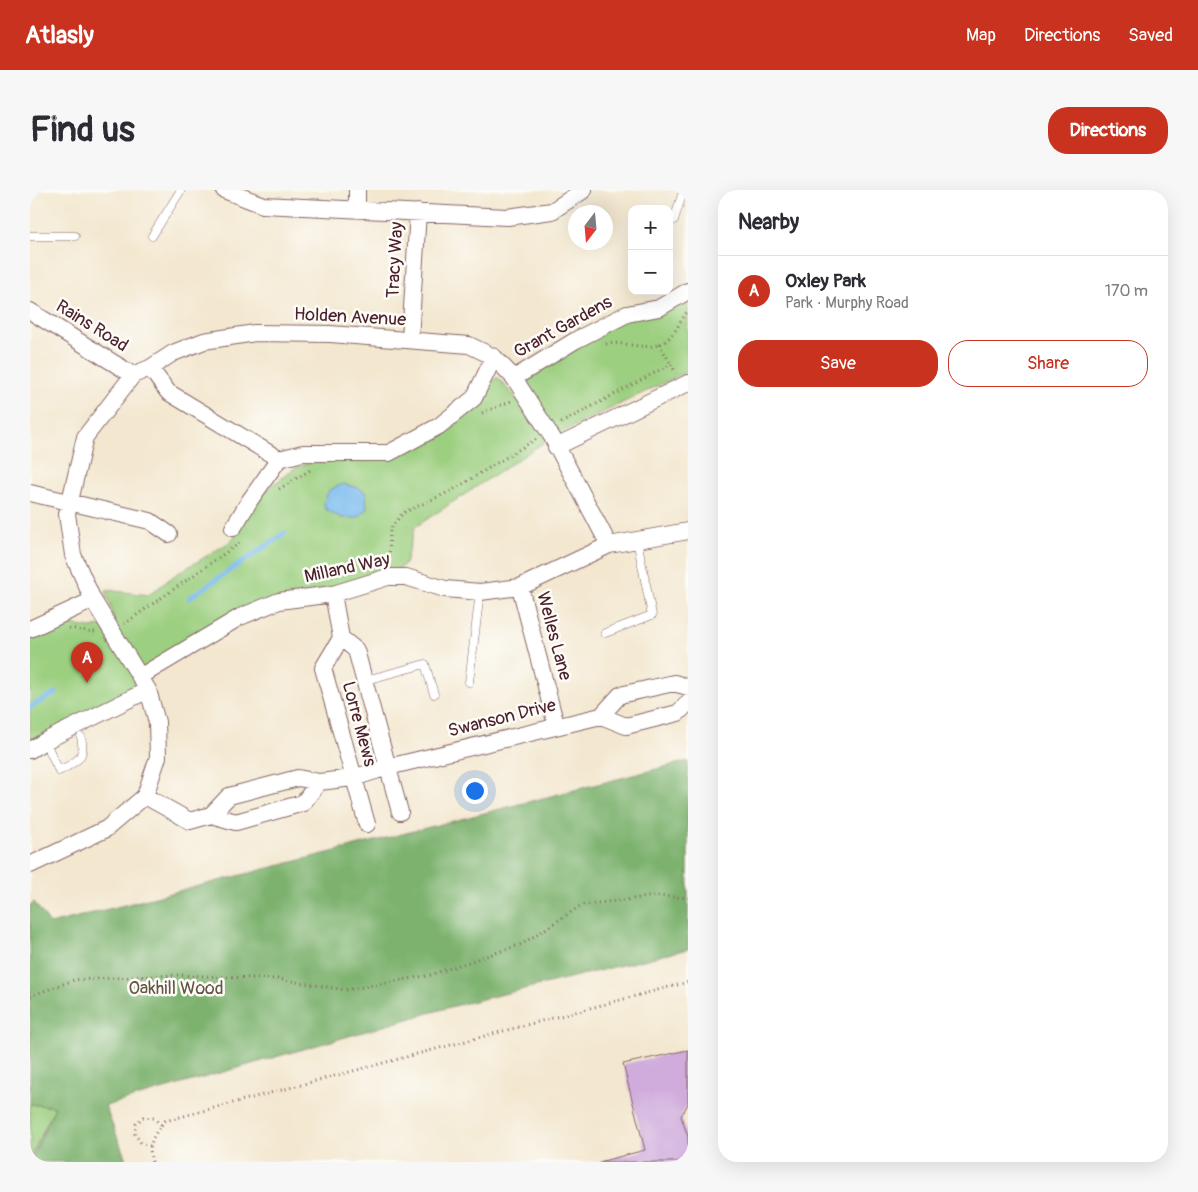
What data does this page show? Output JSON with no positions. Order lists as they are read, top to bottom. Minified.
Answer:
{"streets":{"street":["Tracy Way","Holden Avenue","Rains Road","Grant Gardens","Milland Way","Welles Lane","Swanson Drive","Lorre Mews"]},"crossings":[["Tracy Way","Holden Avenue"],["Holden Avenue","Rains Road"],["Holden Avenue","Grant Gardens"],["Holden Avenue","Milland Way"],["Milland Way","Welles Lane"],["Welles Lane","Swanson Drive"],["Swanson Drive","Lorre Mews"]],"parks":["Oakhill Wood"],"north":"bottom","page":{"header":"Atlasly","nav":["Map","Directions","Saved"],"buttons":["Directions",["Save","Share"]],"title":"Find us","heading":"Nearby","map_buttons":["+","−"],"list":[{"mark":"A","name":"Oxley Park","note":"Park · Murphy Road","value":"170 m"}],"pins":"A"}}
